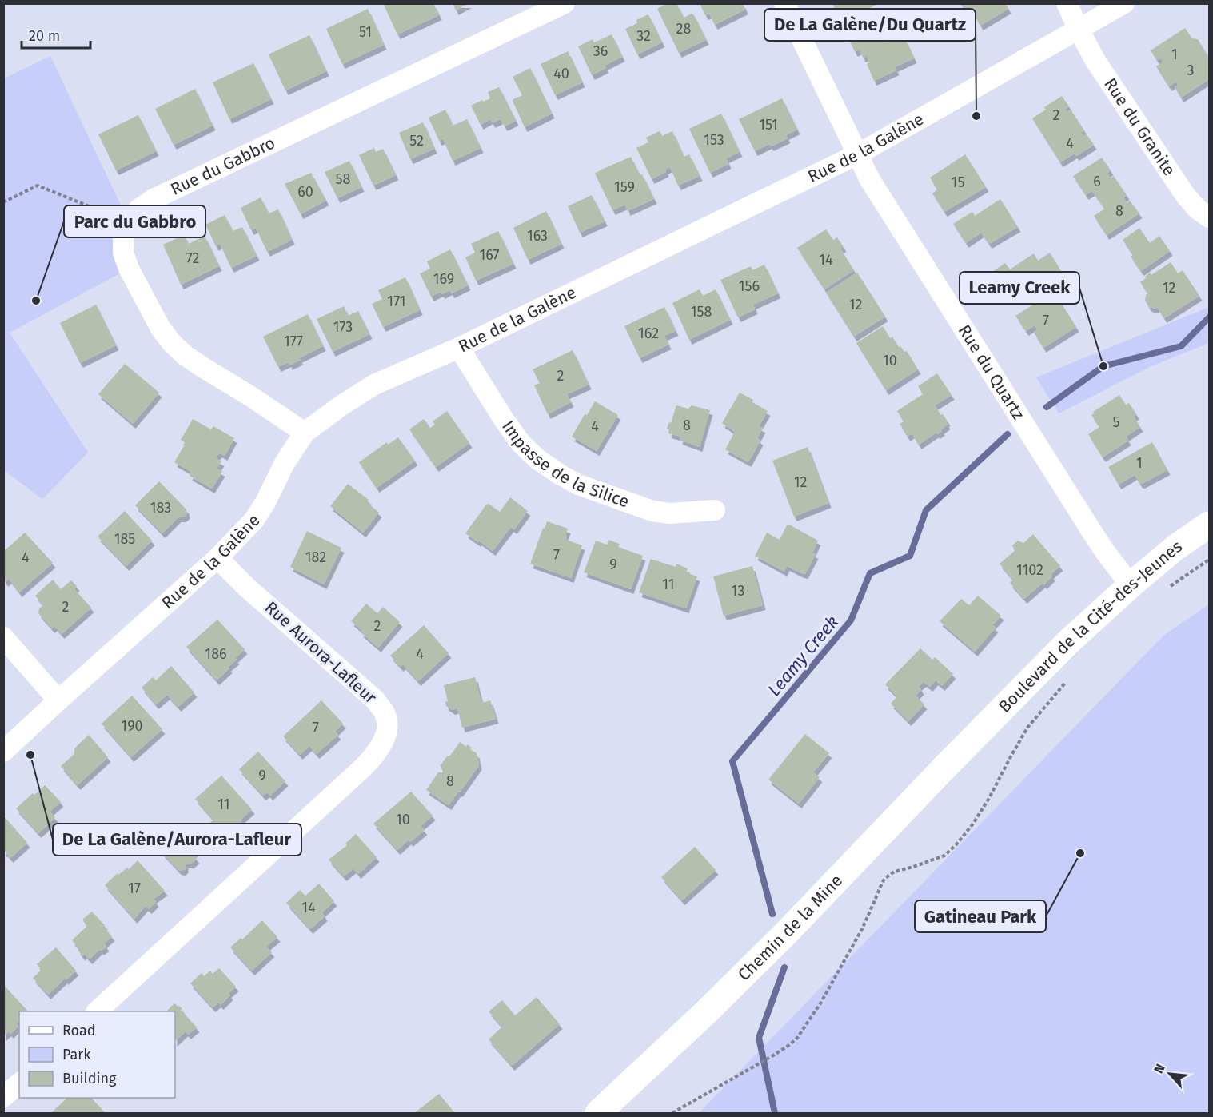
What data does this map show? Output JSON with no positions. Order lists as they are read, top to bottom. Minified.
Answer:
{"streets":{"street":["Rue du Granite","Rue de la Galène","Rue du Gabbro","Rue du Quartz","Impasse de la Silice","Boulevard de la Cité-des-Jeunes","Rue Aurora-Lafleur","Chemin de la Mine"]},"crossings":[["Rue du Granite","Rue de la Galène"],["Rue de la Galène","Rue du Gabbro"],["Rue de la Galène","Rue du Quartz"],["Rue de la Galène","Impasse de la Silice"],["Rue de la Galène","Rue Aurora-Lafleur"],["Rue du Quartz","Boulevard de la Cité-des-Jeunes"],["Boulevard de la Cité-des-Jeunes","Chemin de la Mine"]],"water":["Leamy Creek"],"places":["De La Galène/Du Quartz","Parc du Gabbro","Leamy Creek","De La Galène/Aurora-Lafleur","Gatineau Park"],"house_numbers":["28","51","32","36","1","3","40","2","151","153","52","4","58","6","15","159","60","8","163","167","72","14","169","156","12","171","12","158","7","173","162","177","10","2","5","8","4","1","12","183","185","7","4","182","9","1102","11","13","2","2","186","4","190","7","9","8","11","10","17","14"],"legend":["Road","Park","Building"],"scale_bar":"20 m","north":"top left"}
